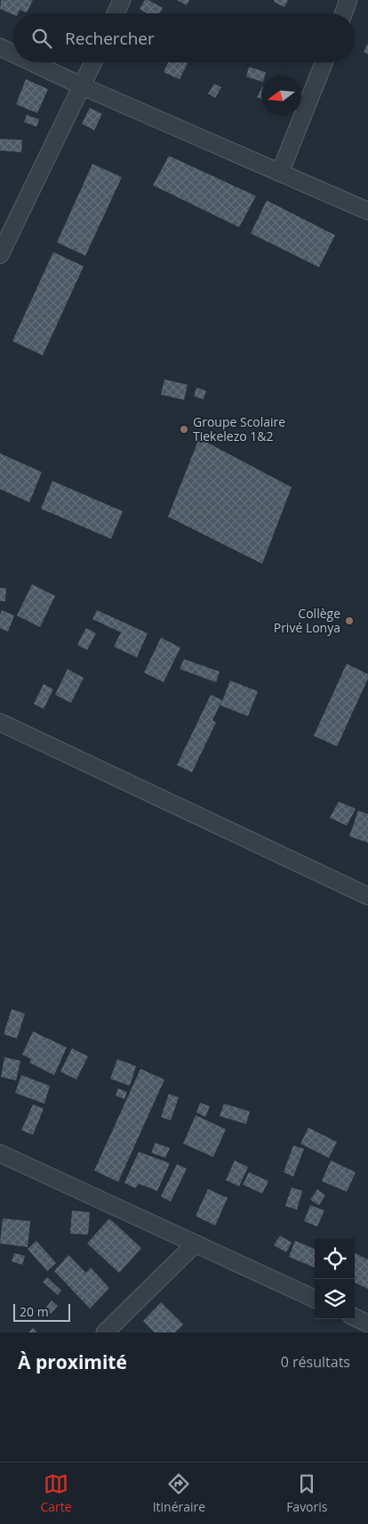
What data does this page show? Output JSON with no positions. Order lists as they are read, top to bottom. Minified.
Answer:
{"places":["Groupe Scolaire Tiekelezo 1&2","Collège Privé Lonya"],"scale_bar":"20 m","north":"left","page":{"search":"Rechercher","scale":"20 m","heading":["À proximité","0 résultats"],"nav":["Carte","Itinéraire","Favoris"]}}
